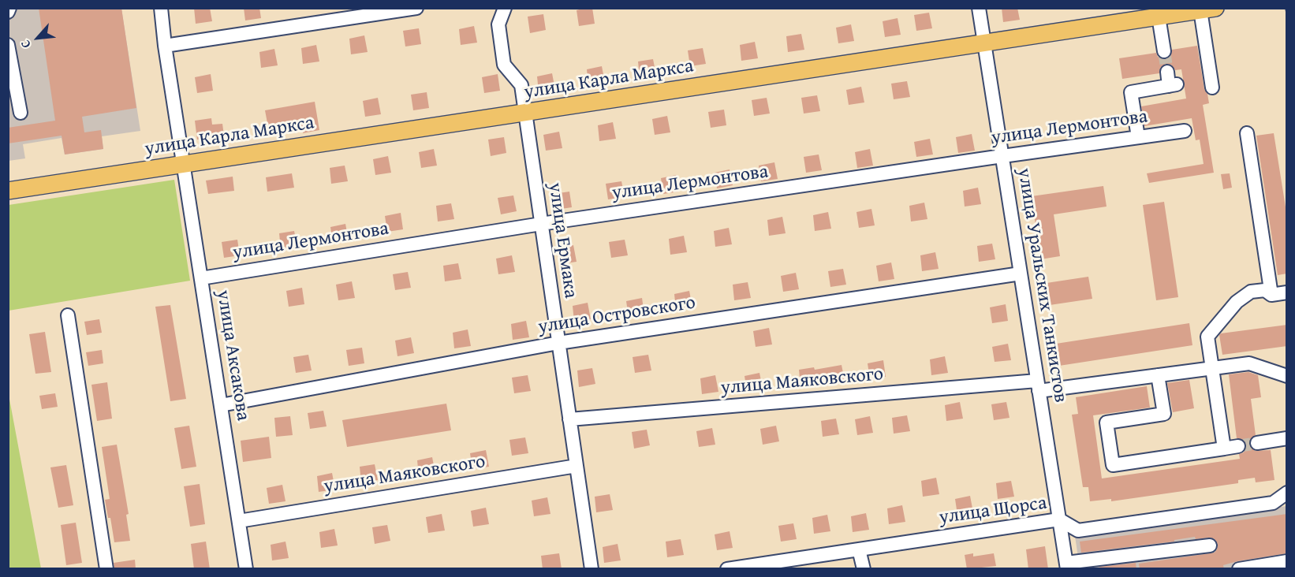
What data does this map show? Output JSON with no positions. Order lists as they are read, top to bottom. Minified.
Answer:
{"streets":{"main road":["улица Карла Маркса"],"street":["улица Лермонтова","улица Ермака","улица Уральских Танкистов","улица Островского","улица Аксакова","улица Маяковского","улица Щорса"]},"crossings":[["улица Карла Маркса","улица Ермака"],["улица Карла Маркса","улица Уральских Танкистов"],["улица Карла Маркса","улица Аксакова"],["улица Лермонтова","улица Ермака"],["улица Лермонтова","улица Уральских Танкистов"],["улица Лермонтова","улица Аксакова"],["улица Ермака","улица Островского"],["улица Ермака","улица Маяковского"],["улица Уральских Танкистов","улица Островского"],["улица Уральских Танкистов","улица Маяковского"],["улица Уральских Танкистов","улица Щорса"],["улица Островского","улица Аксакова"],["улица Аксакова","улица Маяковского"]],"north":"bottom left"}
